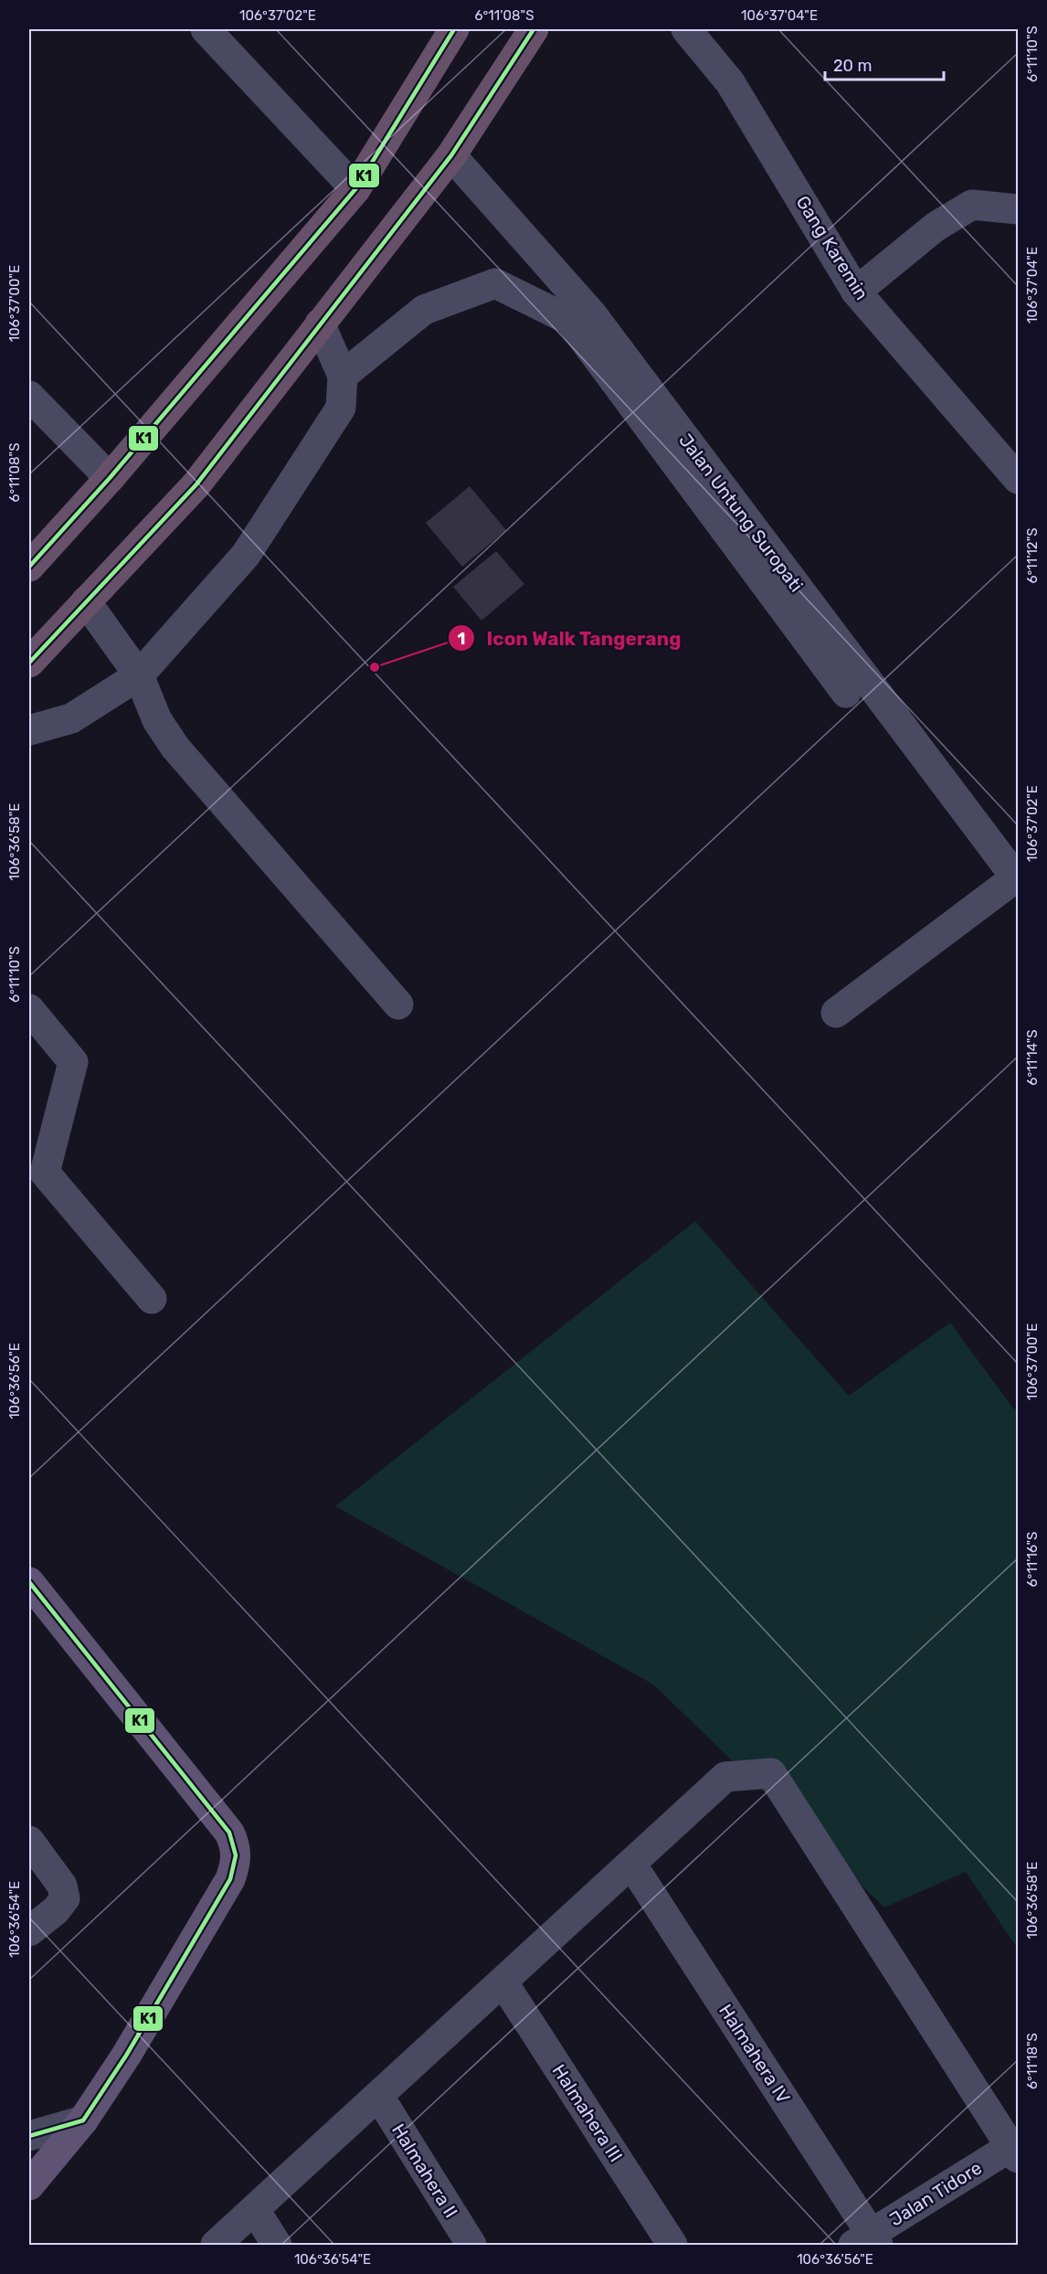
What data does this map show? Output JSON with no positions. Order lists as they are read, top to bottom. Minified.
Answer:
{"streets":{"street":["Gang Karemin","Jalan Untung Suropati","Halmahera IV","Halmahera III","Halmahera II","Jalan Tidore"]},"crossings":[["Halmahera IV","Jalan Tidore"]],"places":["Icon Walk Tangerang"],"lines":["transit line K1"],"scale_bar":"20 m","coordinates":["106°37'02\"E","6°11'08\"S","106°37'04\"E","6°11'10\"S","106°37'00\"E","6°11'12\"S","106°36'58\"E","6°11'14\"S","106°36'56\"E","6°11'16\"S","106°36'54\"E","6°11'18\"S"]}
